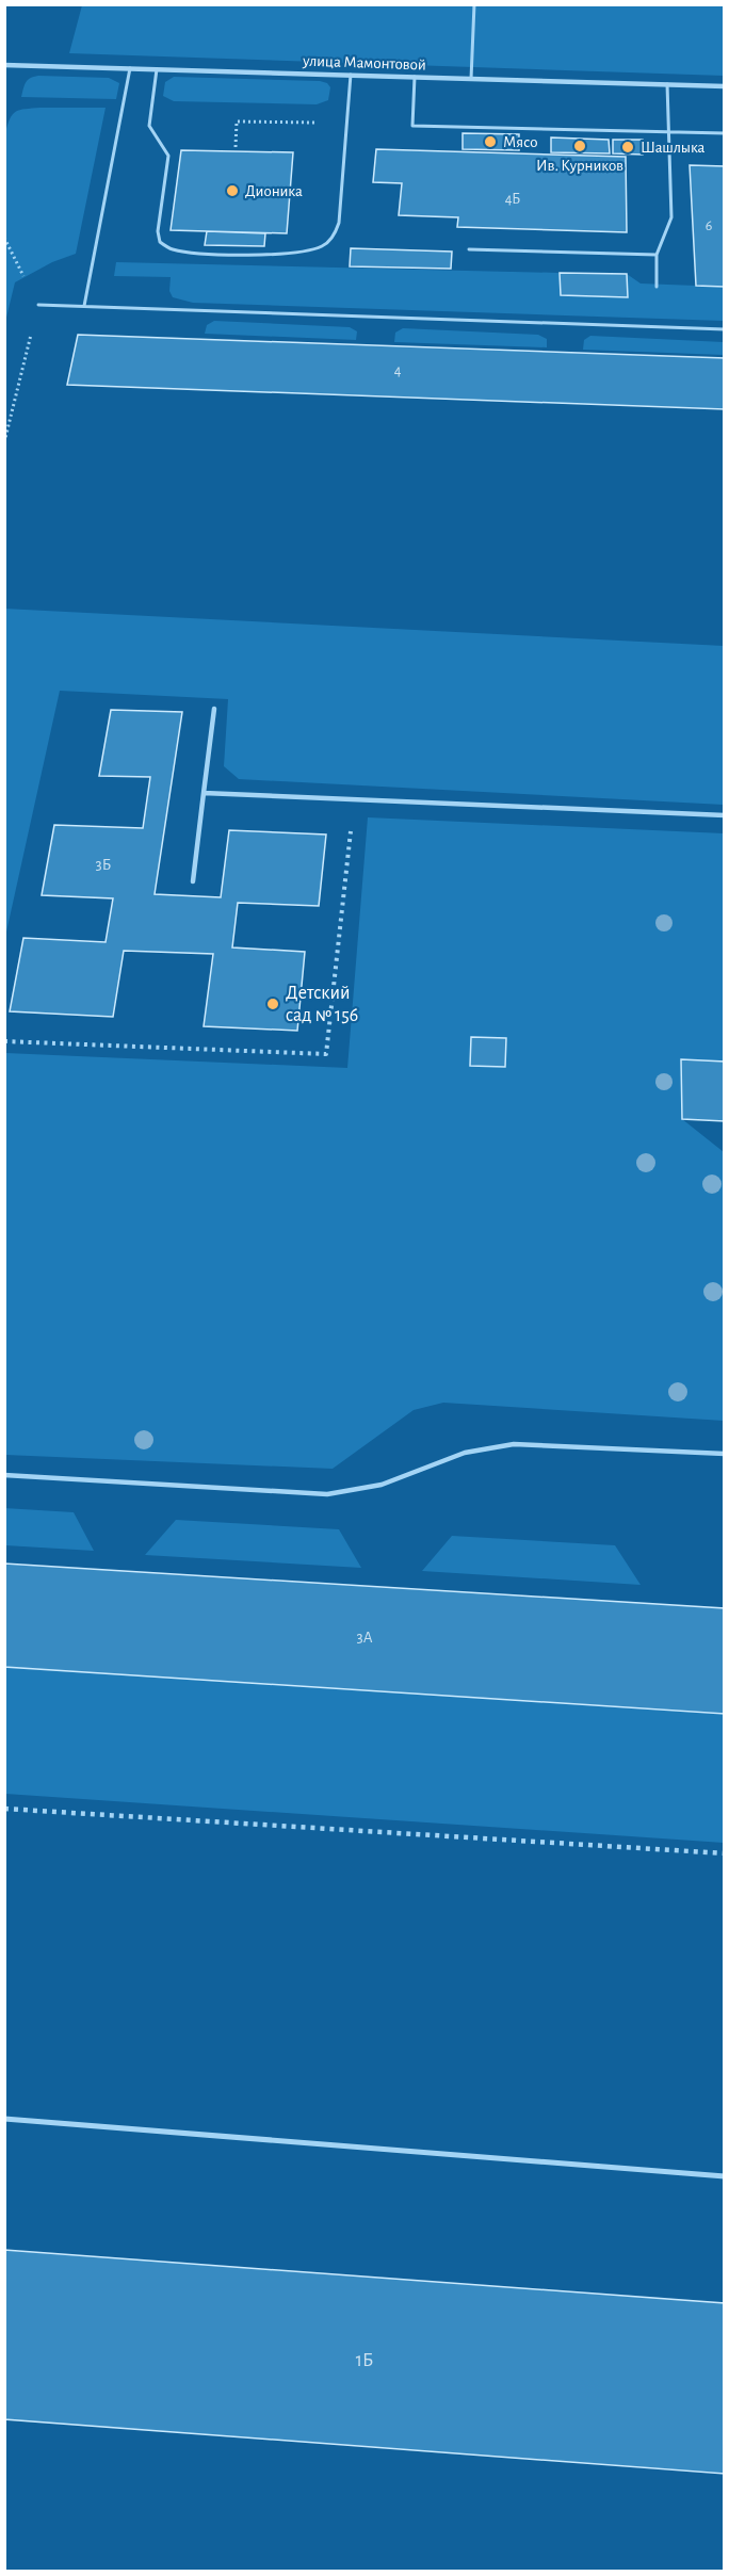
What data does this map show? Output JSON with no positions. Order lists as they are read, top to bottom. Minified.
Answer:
{"streets":{"street":["улица Мамонтовой"]},"places":["Мясо","Ив. Курников","Шашлыка","Дионика","Детский сад № 156"],"house_numbers":["4Б","6","4","3Б","3А","1Б"]}
